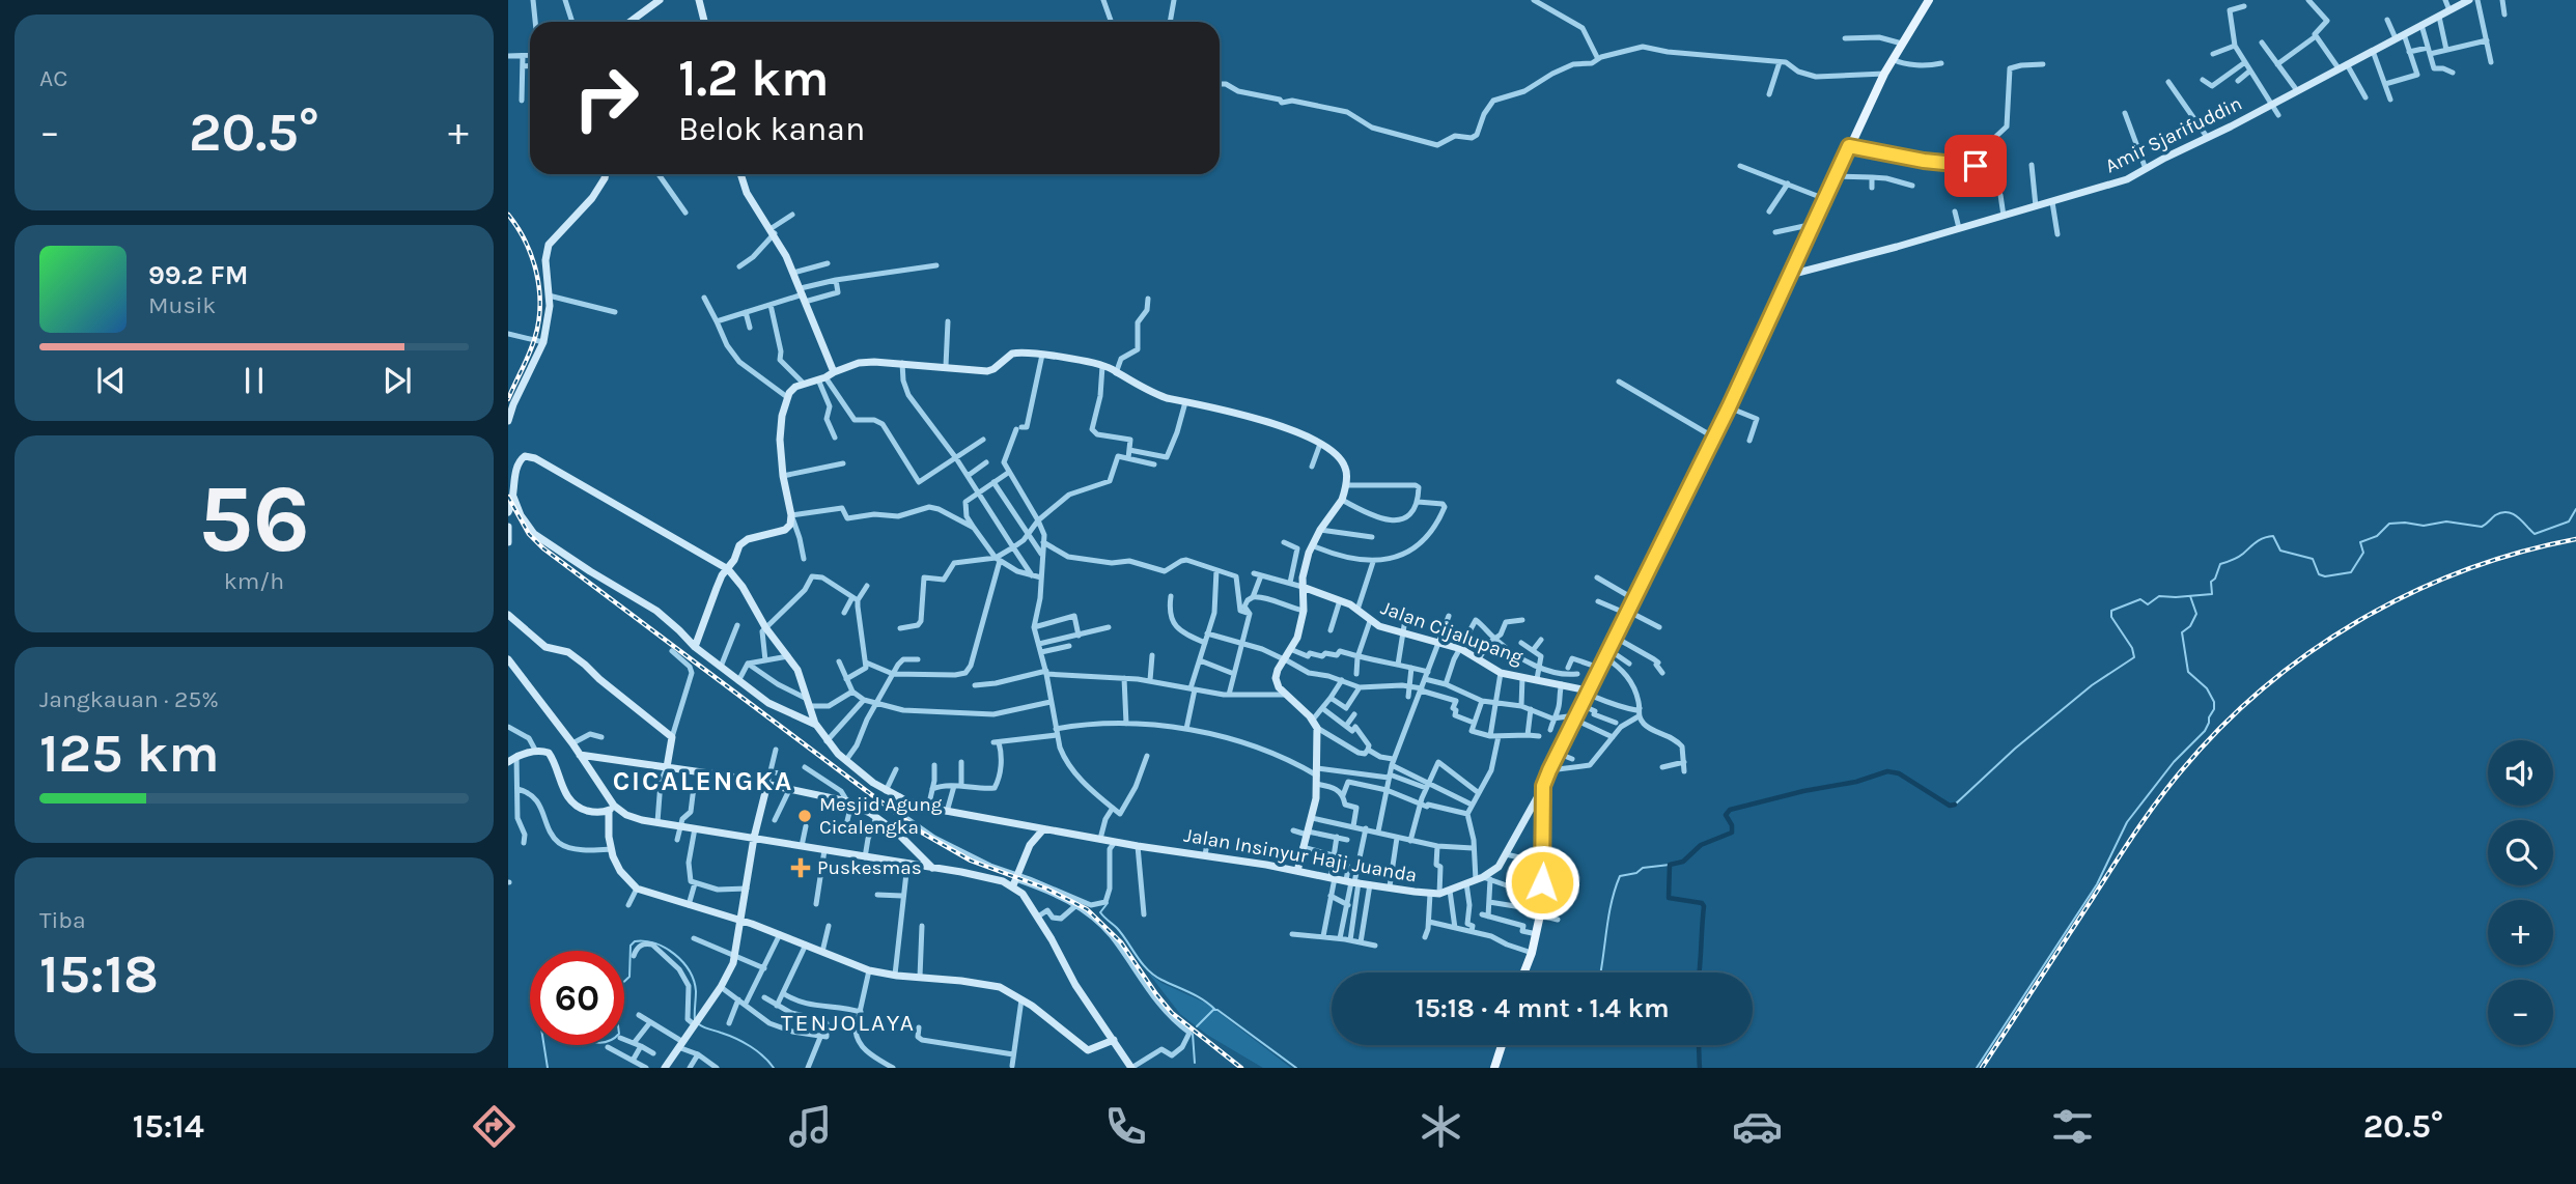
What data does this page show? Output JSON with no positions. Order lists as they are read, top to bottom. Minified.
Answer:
{"streets":{"street":["Amir Sjarifuddin","Jalan Cijalupang","Jalan Insinyur Haji Juanda"]},"districts":["CICALENGKA","TENJOLAYA"],"places":{"other":["Mesjid Agung Cicalengka"],"health":["Puskesmas"]},"page":{"tile":["AC",["56","km/h"],["Jangkauan · 25%","125 km"],["Tiba","15:18"]],"turn":["1.2 km","Belok kanan"],"heat":["−","20.5°","+"],"song":["99.2 FM","Musik"],"map_buttons":["+","−"],"limit":"60","trip":"15:18 · 4 mnt · 1.4 km","tabs":["15:14","20.5°"]}}
